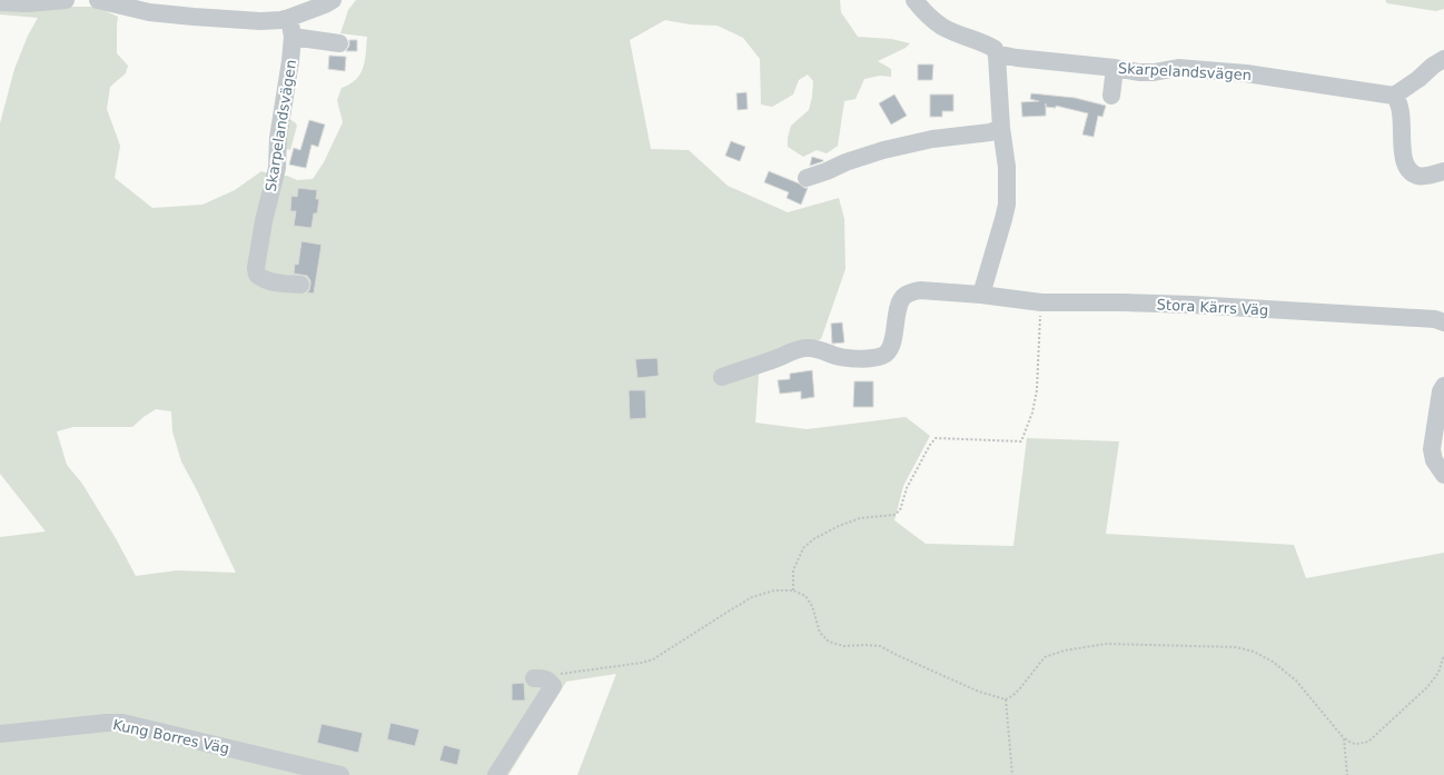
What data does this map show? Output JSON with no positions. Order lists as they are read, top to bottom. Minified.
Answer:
{"streets":{"street":["Skarpelandsvägen","Stora Kärrs Väg","Kung Borres Väg"]}}
